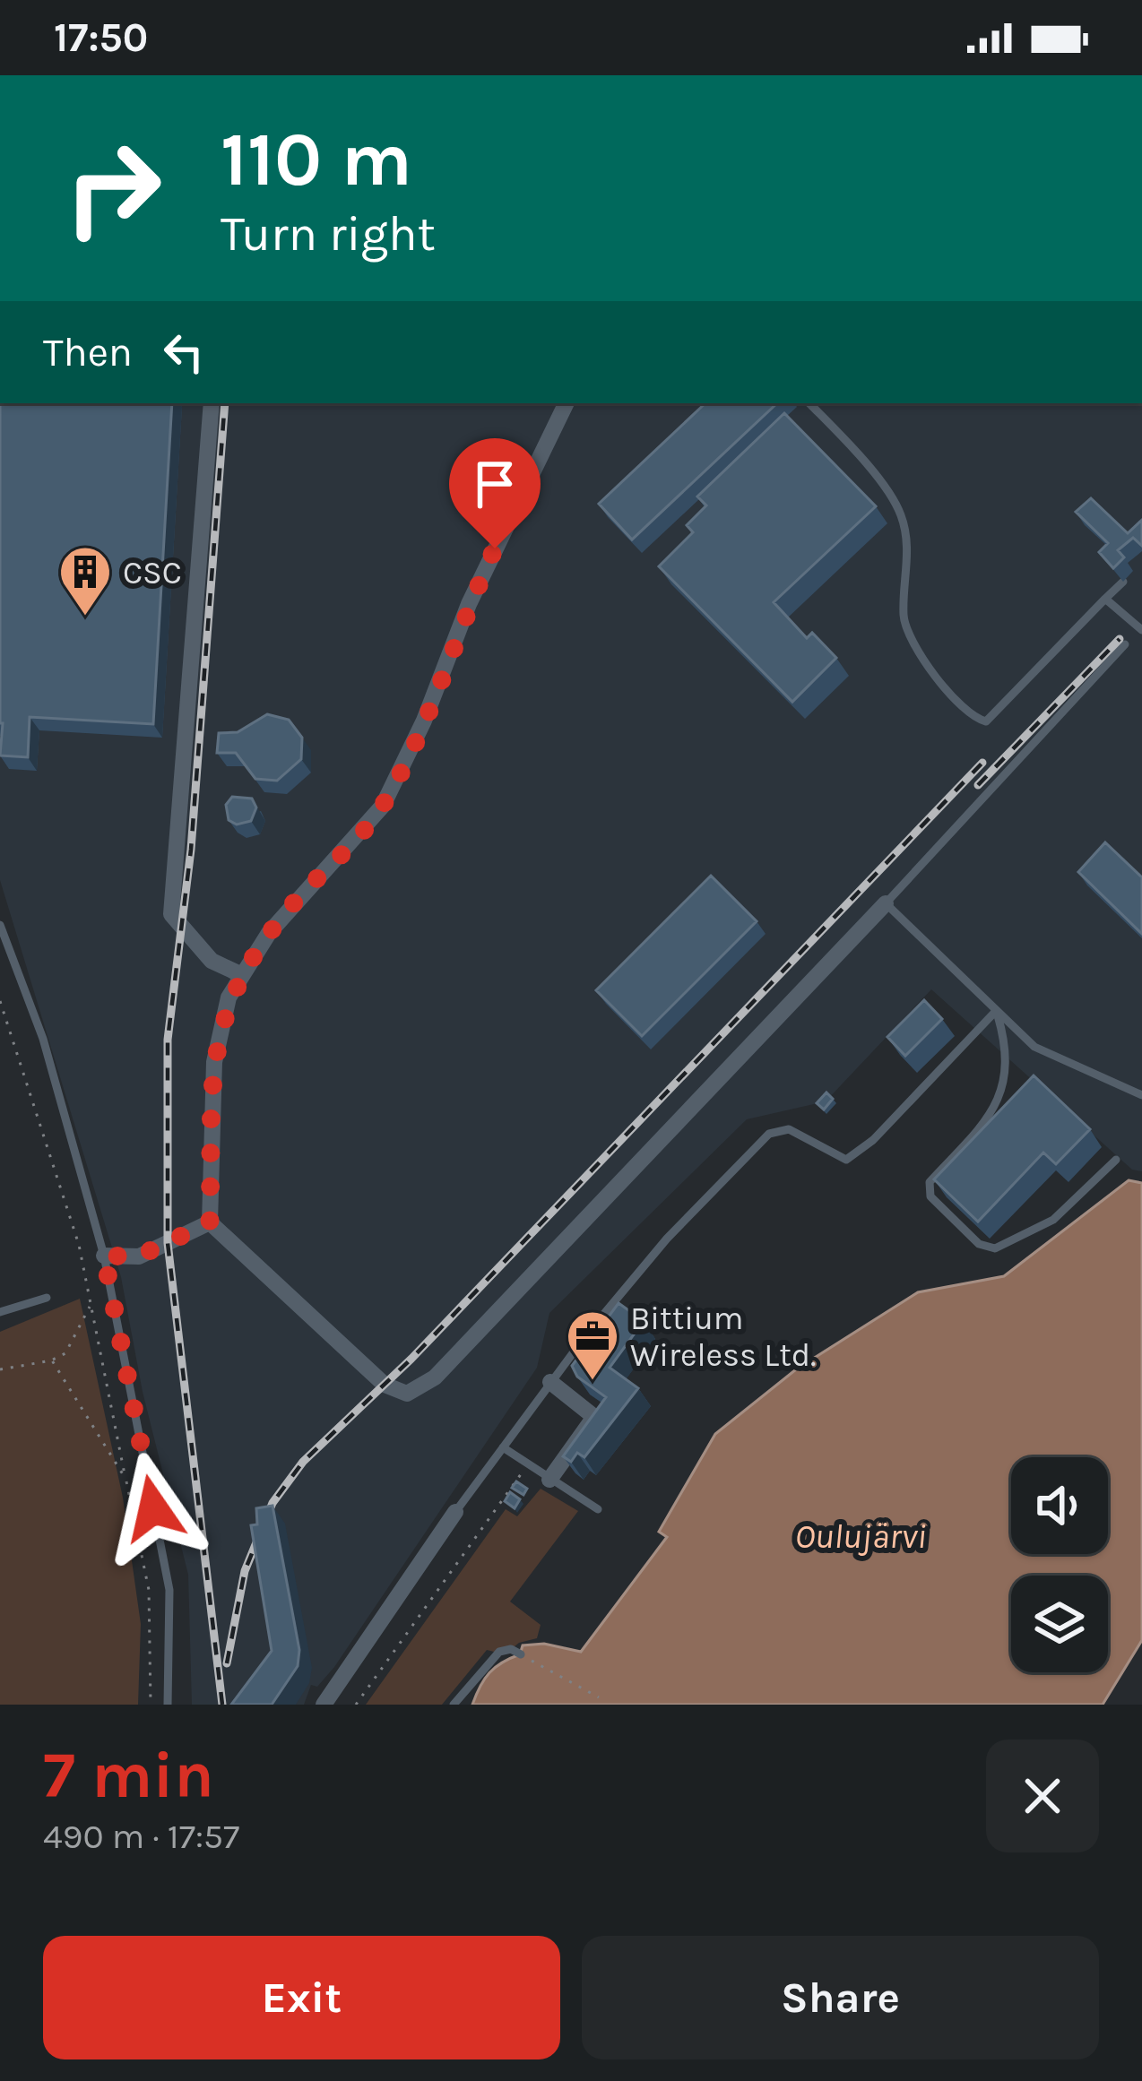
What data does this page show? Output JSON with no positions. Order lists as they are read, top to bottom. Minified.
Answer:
{"water":["Oulujärvi"],"places":{"building":["CSC"],"office":["Bittium Wireless Ltd."]},"page":{"status":"17:50","turn":["110 m","Turn right"],"then":"Then","heading":["7 min","490 m · 17:57"],"buttons":["Exit","Share"]}}
